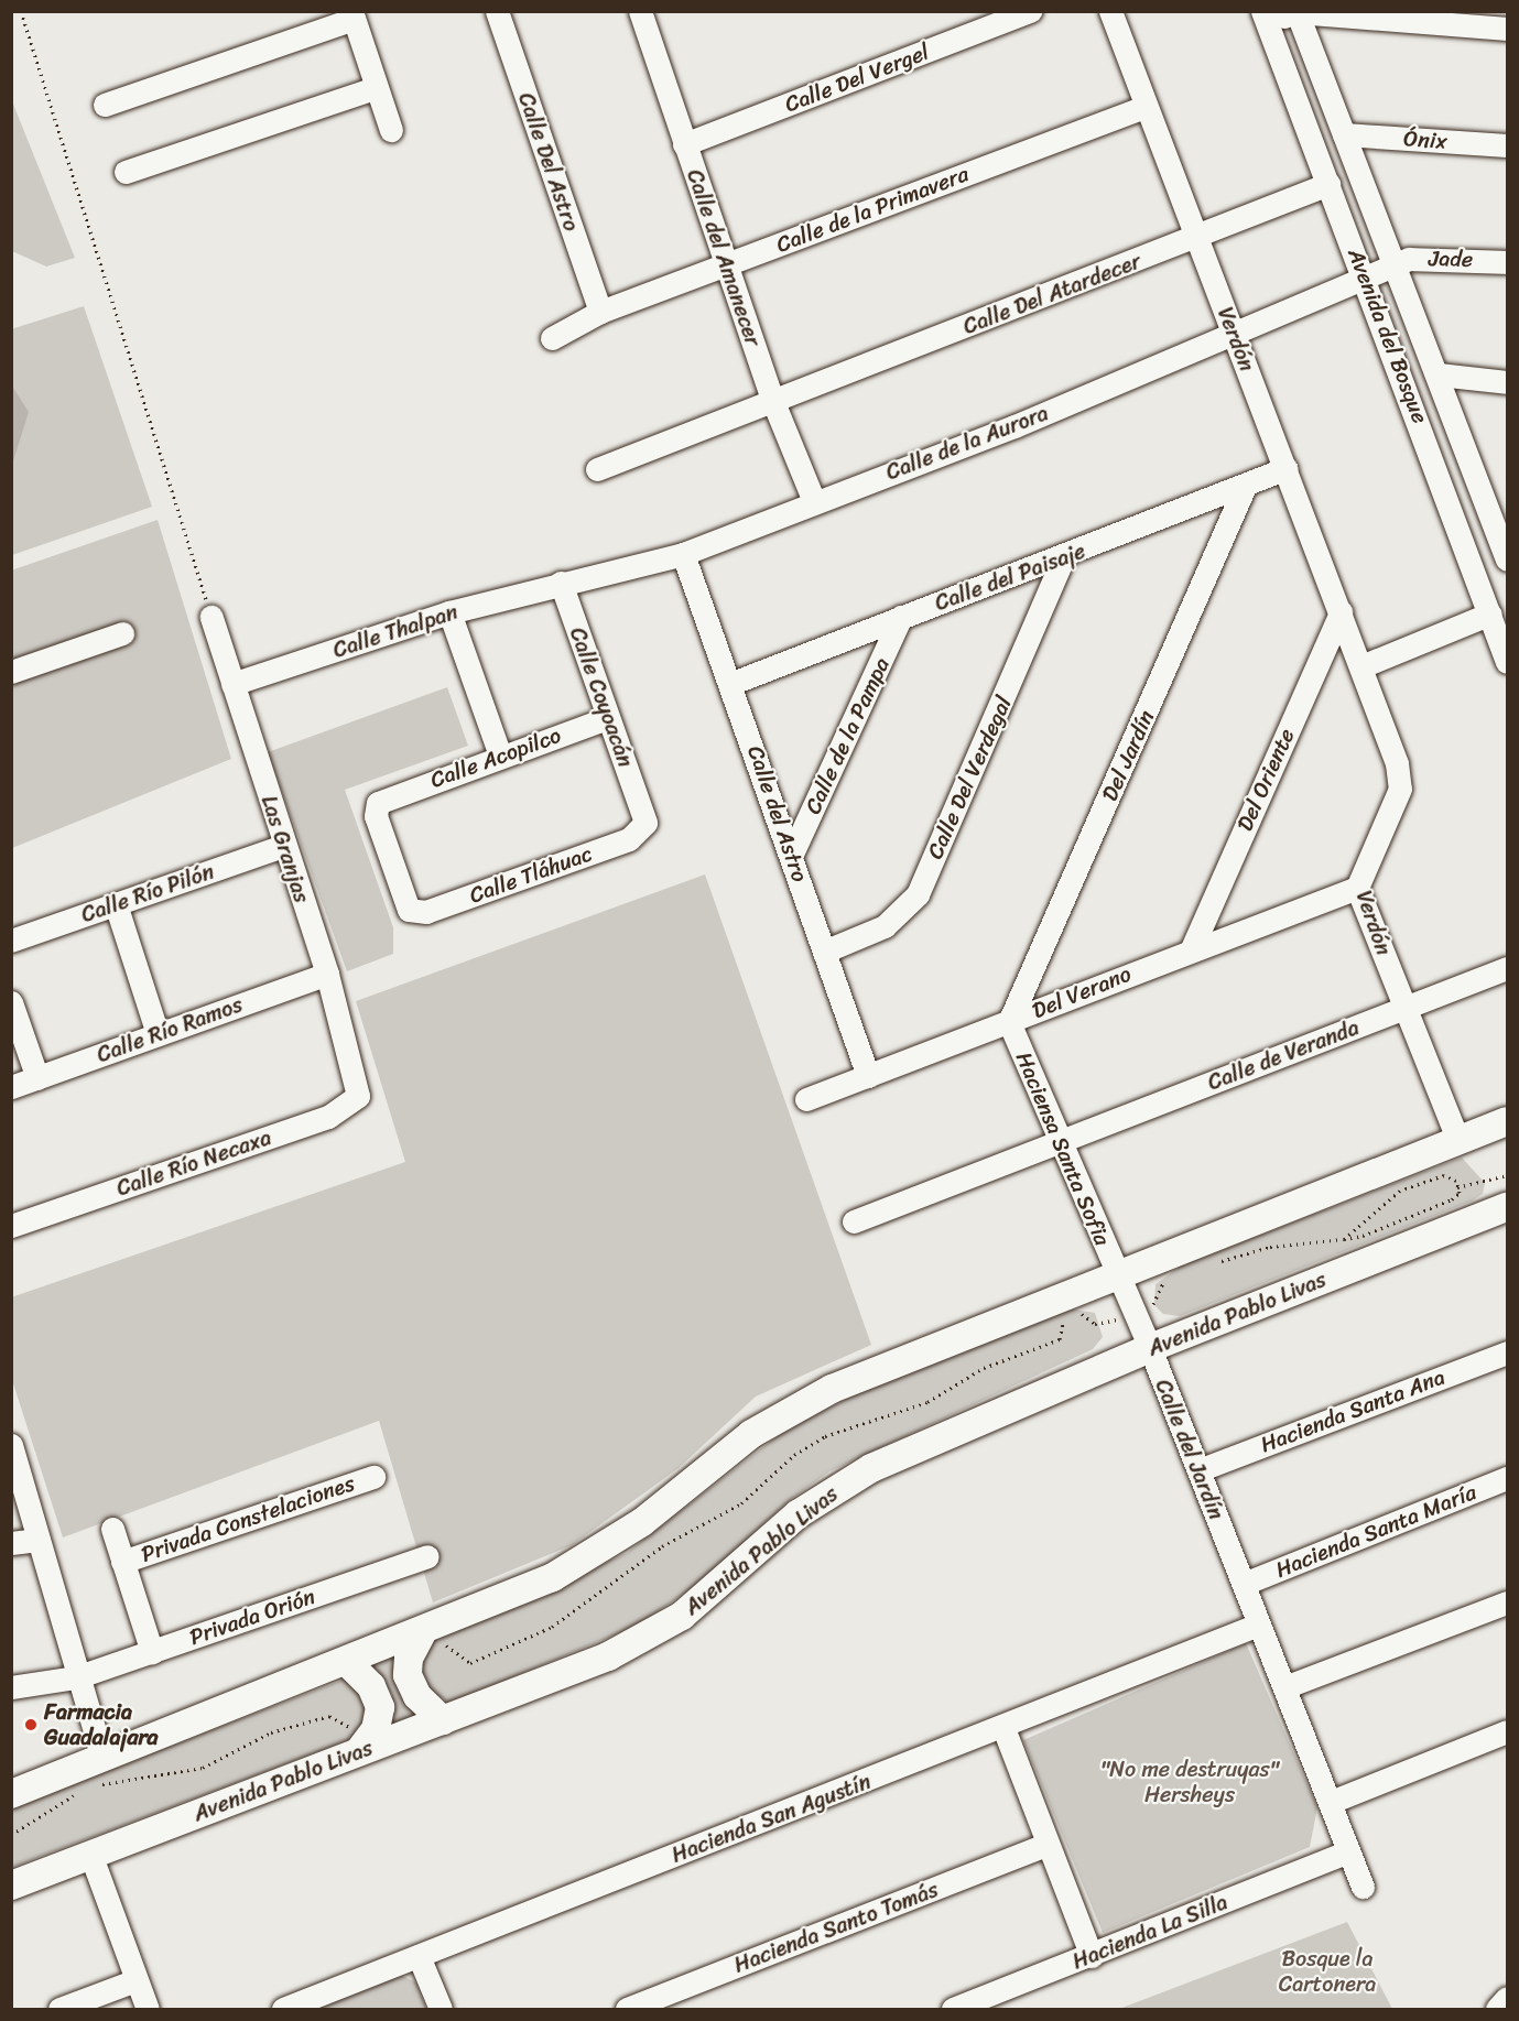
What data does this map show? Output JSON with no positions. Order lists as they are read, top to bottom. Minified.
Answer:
{"streets":{"main road":["Avenida Pablo Livas"],"street":["Calle Del Vergel","Ónix","Calle Del Astro","Calle de la Primavera","Calle del Amanecer","Jade","Calle Del Atardecer","Avenida del Bosque","Verdón","Calle de la Aurora","Calle del Paisaje","Calle Thalpan","Calle Coyoacán","Calle de la Pampa","Del Jardín","Calle Acopilco","Calle Del Verdegal","Del Oriente","Calle del Astro","Las Granjas","Calle Tláhuac","Calle Río Pilón","Del Verano","Calle Río Ramos","Calle de Veranda","Haciensa Santa Sofia","Calle Río Necaxa","Hacienda Santa Ana","Calle del Jardín","Privada Constelaciones","Hacienda Santa María","Privada Orión","Hacienda San Agustín","Hacienda Santo Tomás","Hacienda La Silla"]},"crossings":[["Calle Del Vergel","Calle del Amanecer"],["Ónix","Avenida del Bosque"],["Calle Del Astro","Calle de la Primavera"],["Calle de la Primavera","Calle del Amanecer"],["Calle de la Primavera","Verdón"],["Calle del Amanecer","Calle Del Atardecer"],["Calle del Amanecer","Calle de la Aurora"],["Jade","Avenida del Bosque"],["Jade","Calle de la Aurora"],["Calle Del Atardecer","Avenida del Bosque"],["Calle Del Atardecer","Verdón"],["Avenida del Bosque","Calle de la Aurora"],["Verdón","Calle de la Aurora"],["Verdón","Calle del Paisaje"],["Verdón","Del Oriente"],["Verdón","Del Verano"],["Verdón","Calle de Veranda"],["Calle de la Aurora","Calle Thalpan"],["Calle de la Aurora","Calle Coyoacán"],["Calle de la Aurora","Calle del Astro"],["Calle del Paisaje","Calle de la Pampa"],["Calle del Paisaje","Del Jardín"],["Calle del Paisaje","Calle Del Verdegal"],["Calle del Paisaje","Calle del Astro"],["Calle Thalpan","Calle Coyoacán"],["Calle Thalpan","Las Granjas"],["Calle Coyoacán","Calle Acopilco"],["Calle Coyoacán","Calle Tláhuac"],["Calle de la Pampa","Calle del Astro"],["Del Jardín","Del Verano"],["Del Jardín","Haciensa Santa Sofia"],["Calle Acopilco","Calle Tláhuac"],["Calle Del Verdegal","Calle del Astro"],["Del Oriente","Del Verano"],["Calle del Astro","Del Verano"],["Las Granjas","Calle Río Pilón"],["Las Granjas","Calle Río Ramos"],["Las Granjas","Calle Río Necaxa"],["Del Verano","Haciensa Santa Sofia"],["Calle de Veranda","Haciensa Santa Sofia"],["Haciensa Santa Sofia","Calle del Jardín"],["Avenida Pablo Livas","Calle del Jardín"],["Hacienda Santa Ana","Calle del Jardín"],["Calle del Jardín","Hacienda Santa María"],["Calle del Jardín","Hacienda San Agustín"],["Calle del Jardín","Hacienda La Silla"]],"parks":["\"No me destruyas\" Hersheys","Bosque la Cartonera"],"places":["Farmacia Guadalajara"]}
